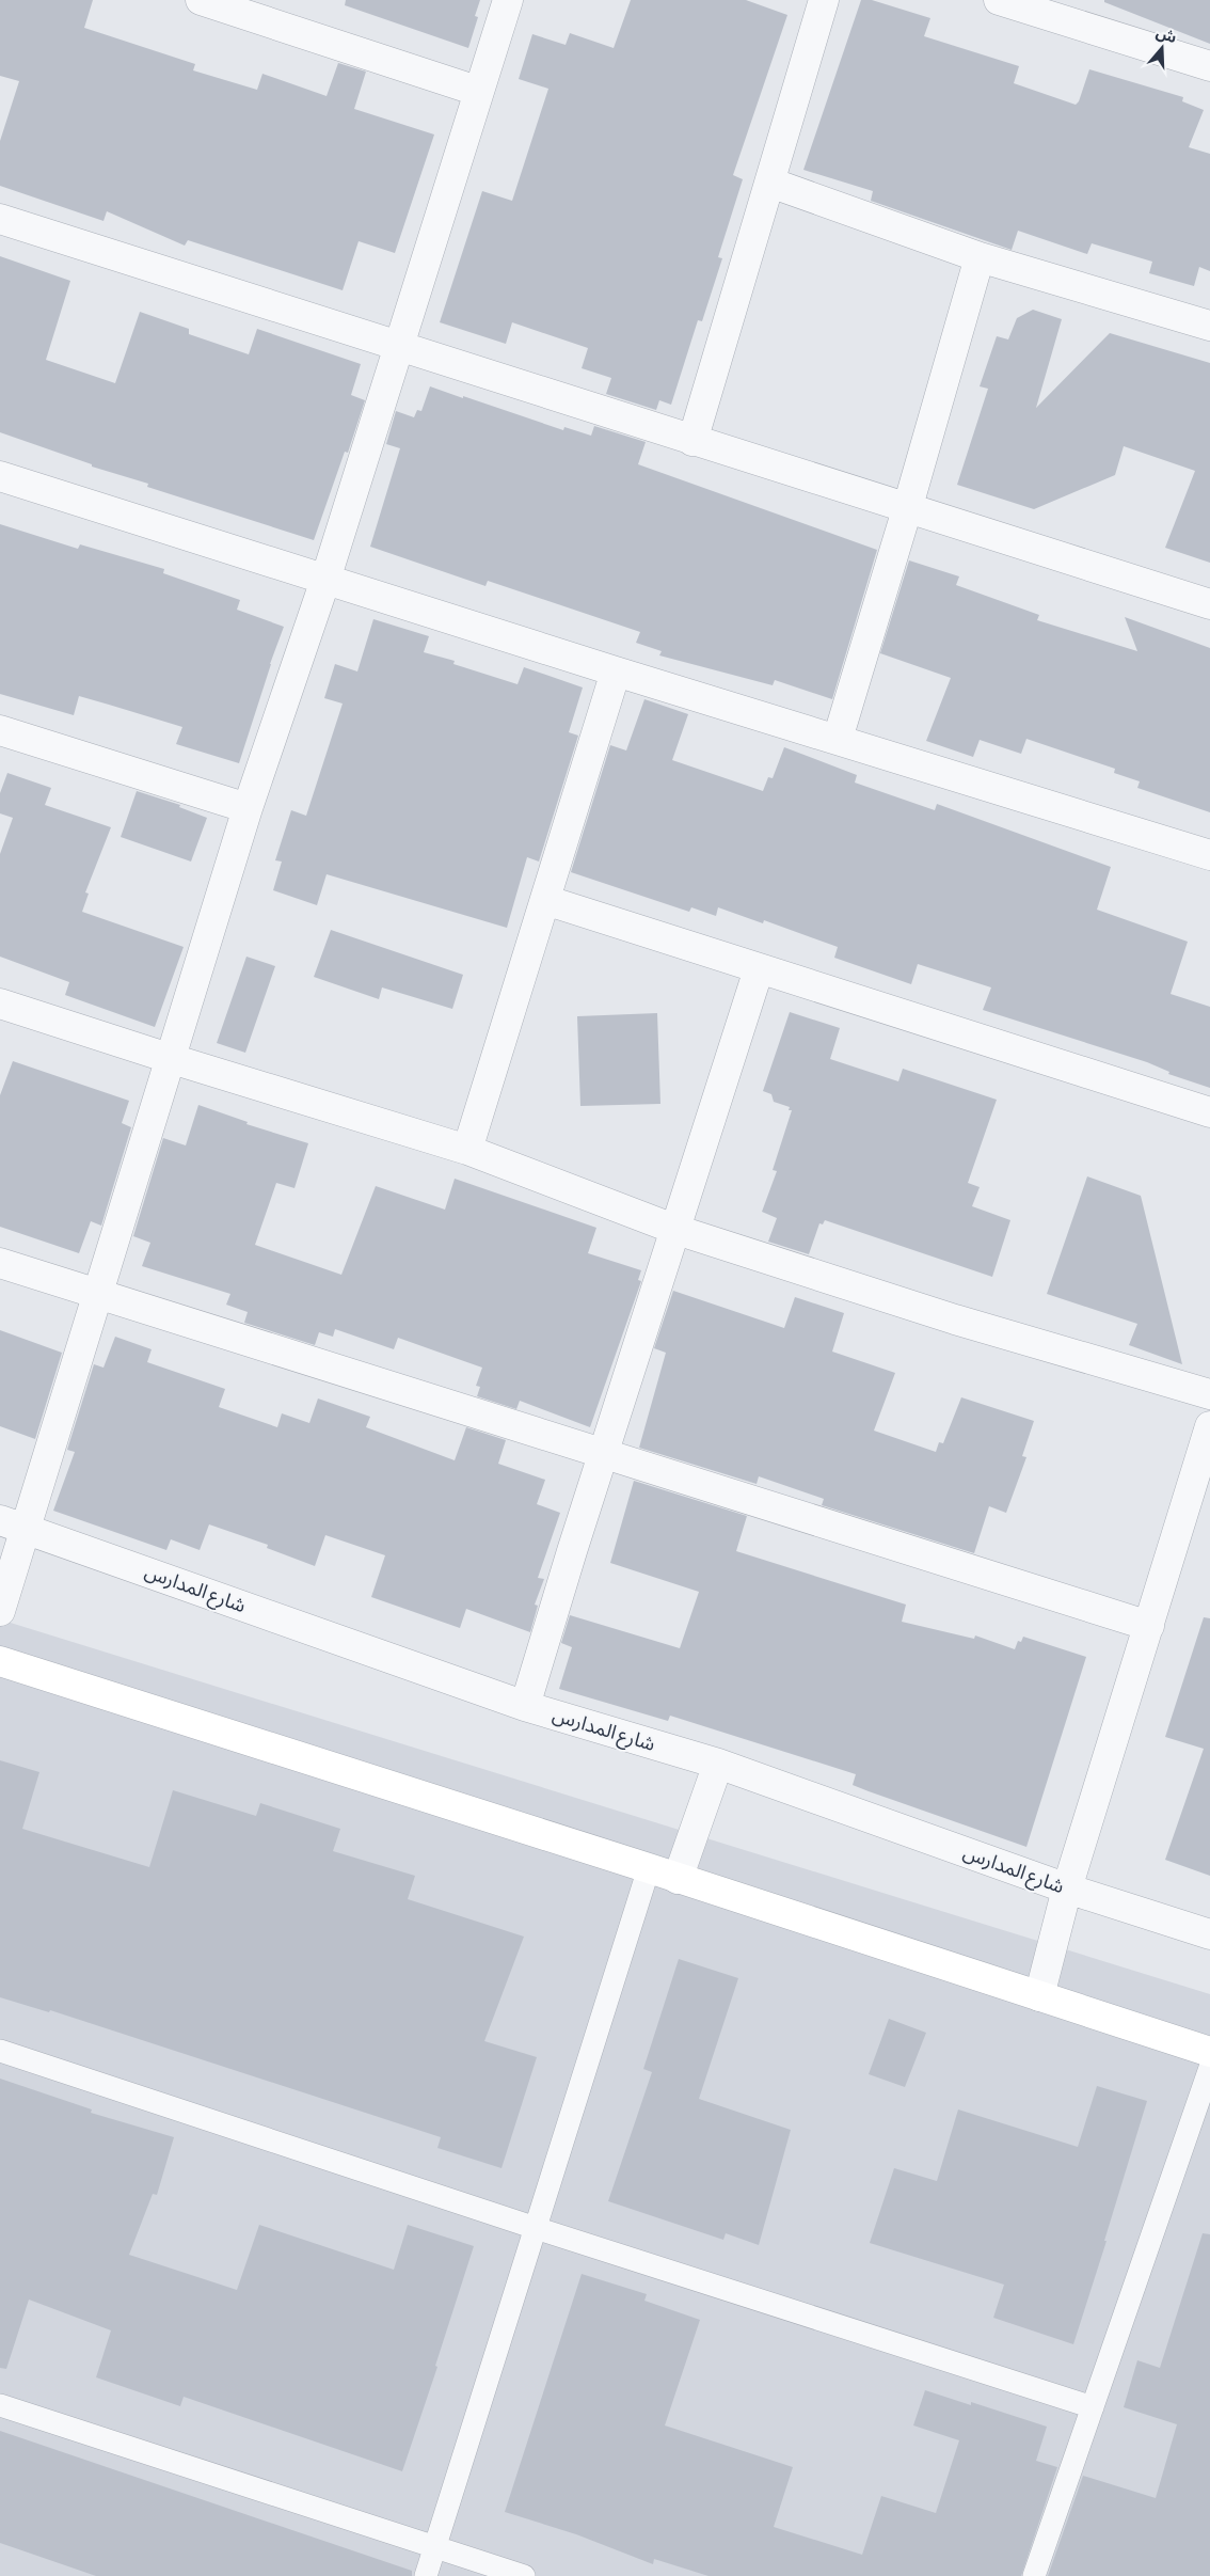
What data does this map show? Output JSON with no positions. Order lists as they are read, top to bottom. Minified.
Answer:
{"streets":{"street":["شارع المدارس"]},"north":"top"}
